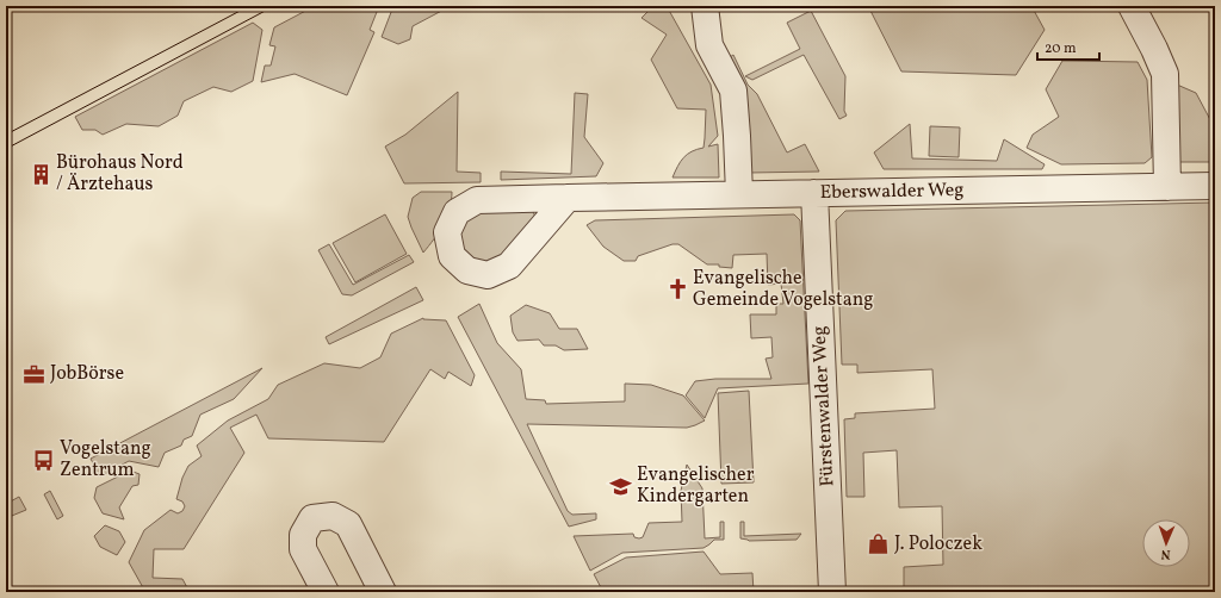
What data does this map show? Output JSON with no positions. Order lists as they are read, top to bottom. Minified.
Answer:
{"streets":{"street":["Eberswalder Weg","Fürstenwalder Weg"]},"crossings":[["Eberswalder Weg","Fürstenwalder Weg"]],"places":{"building":["Bürohaus Nord / Ärztehaus"],"church":["Evangelische Gemeinde Vogelstang"],"office":["JobBörse"],"bus stop":["Vogelstang Zentrum"],"school or university":["Evangelischer Kindergarten"],"shop":["J. Poloczek"]},"scale_bar":"20 m","north":"bottom"}
